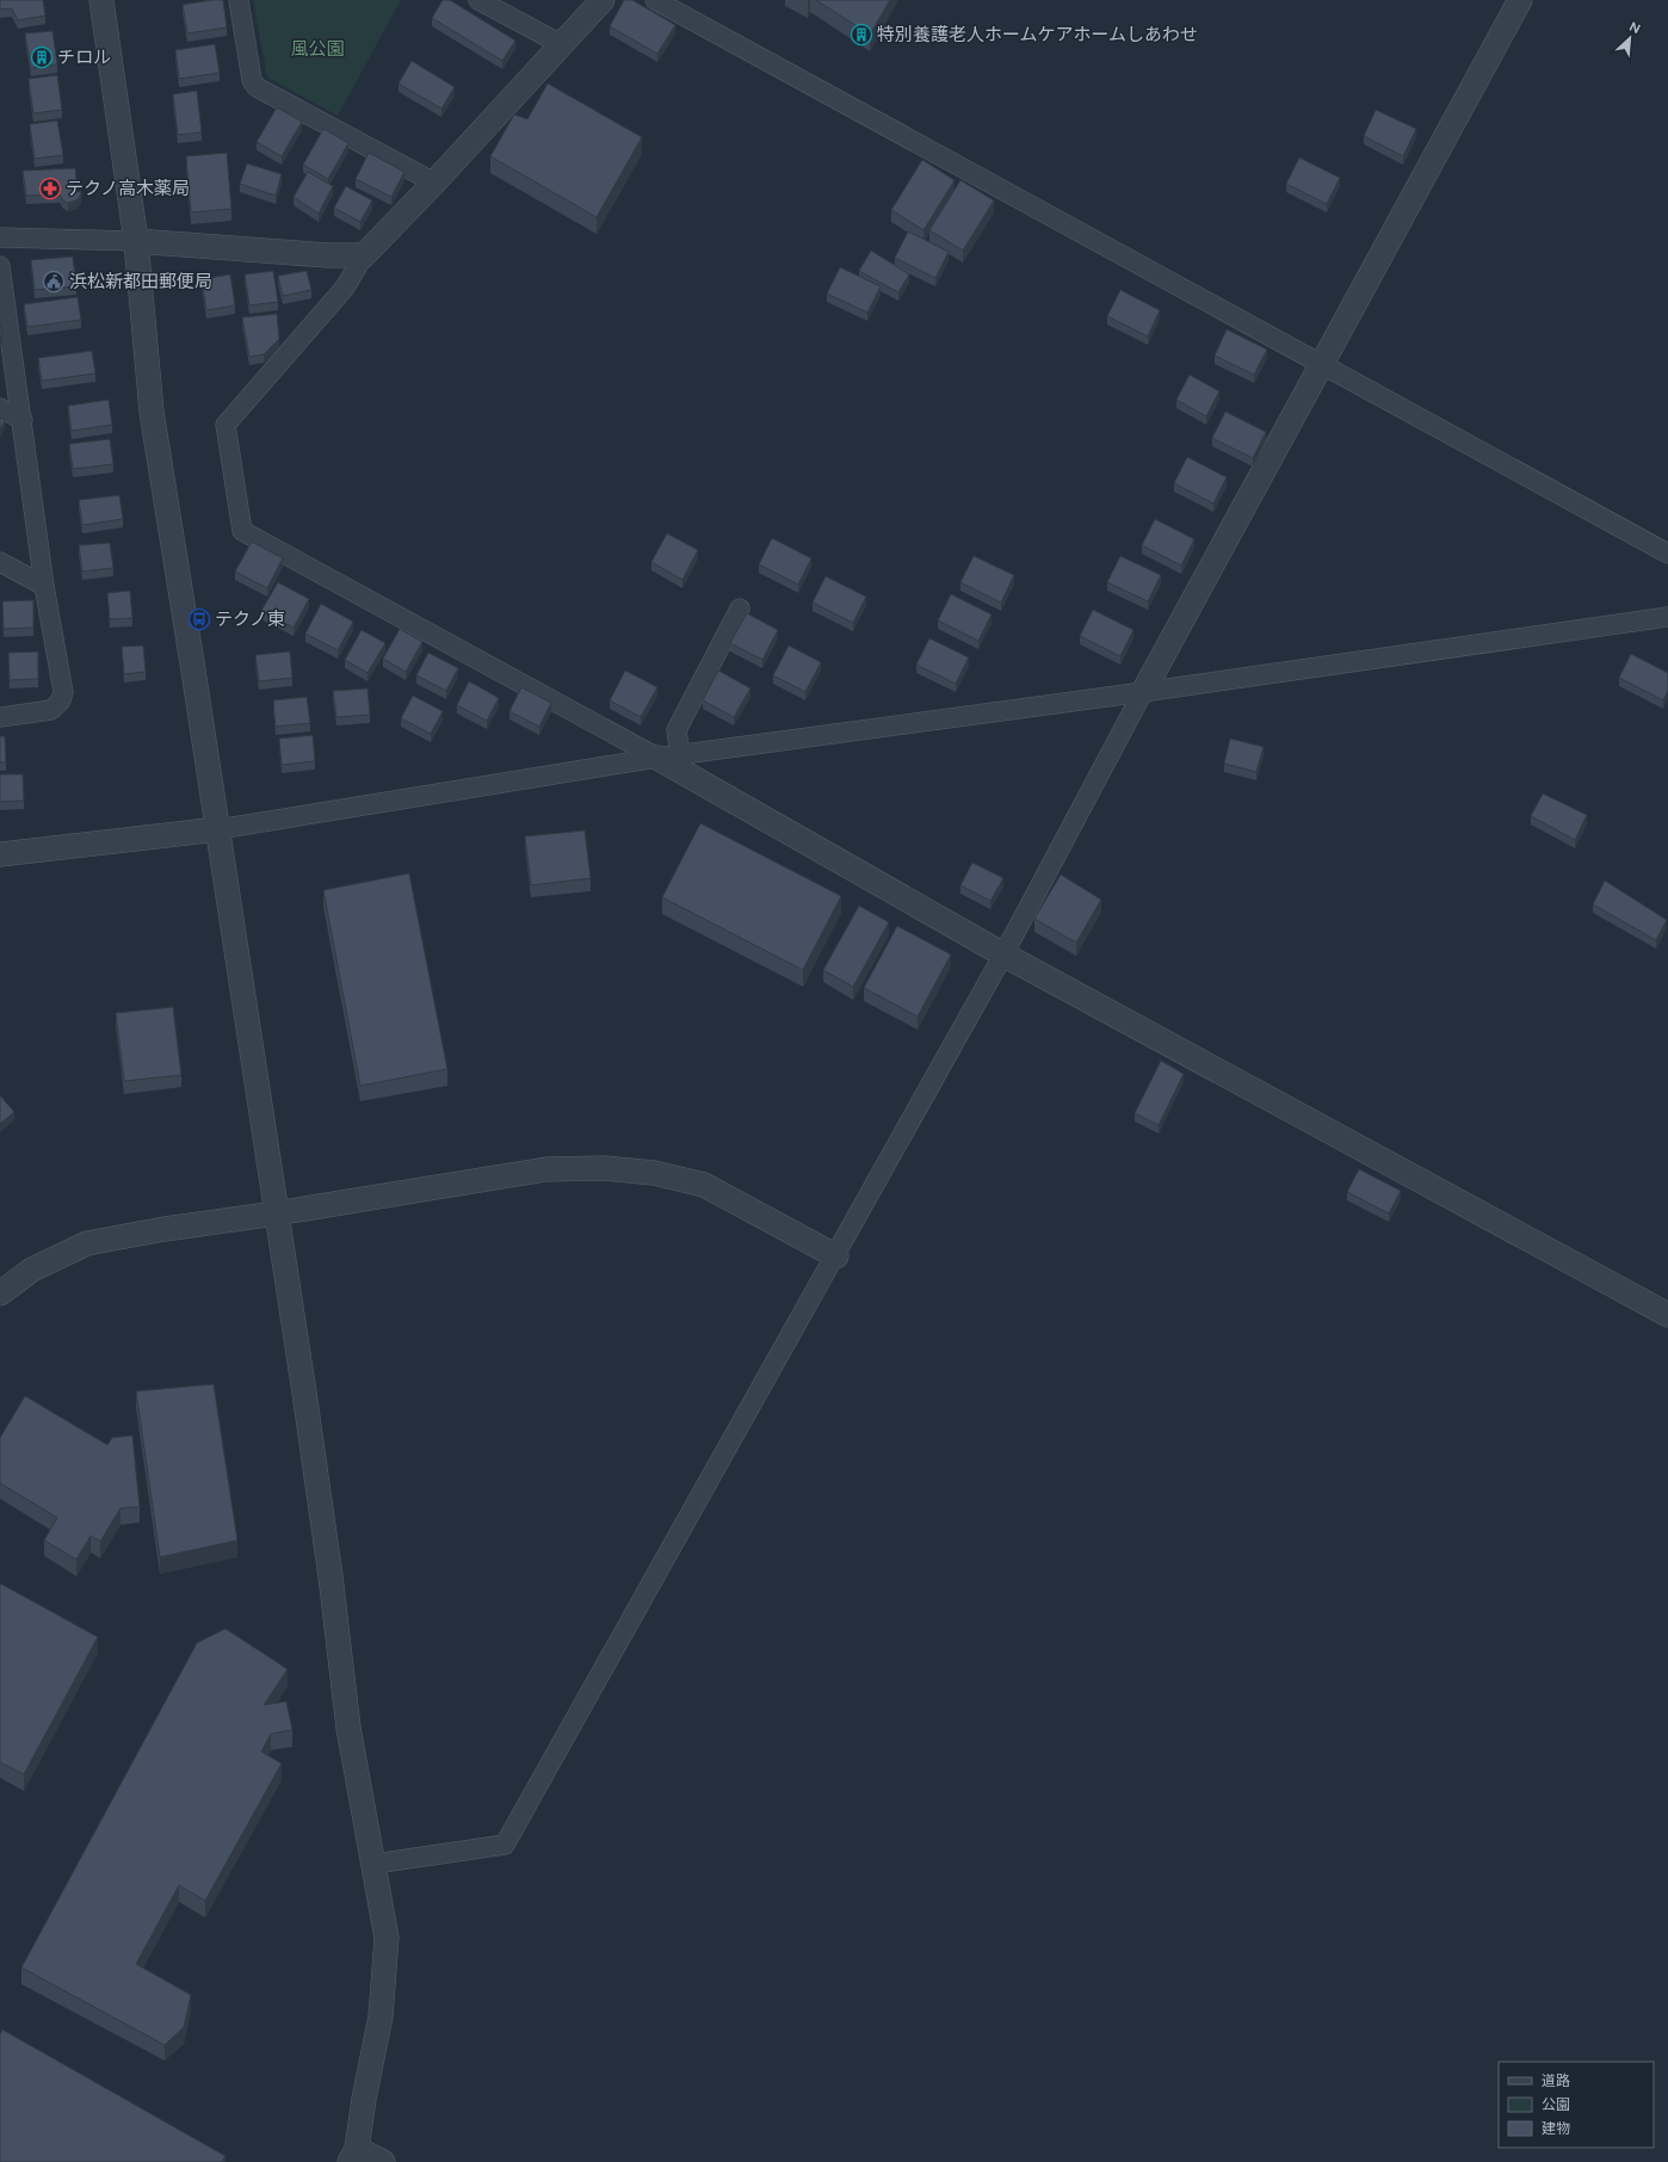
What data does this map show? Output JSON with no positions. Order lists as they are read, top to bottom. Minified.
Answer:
{"parks":["風公園"],"places":{"building":["特別養護老人ホームケアホームしあわせ","チロル"],"pharmacy":["テクノ高木薬局"],"public building":["浜松新都田郵便局"],"bus stop":["テクノ東"]},"legend":["道路","公園","建物"],"north":"top right"}
